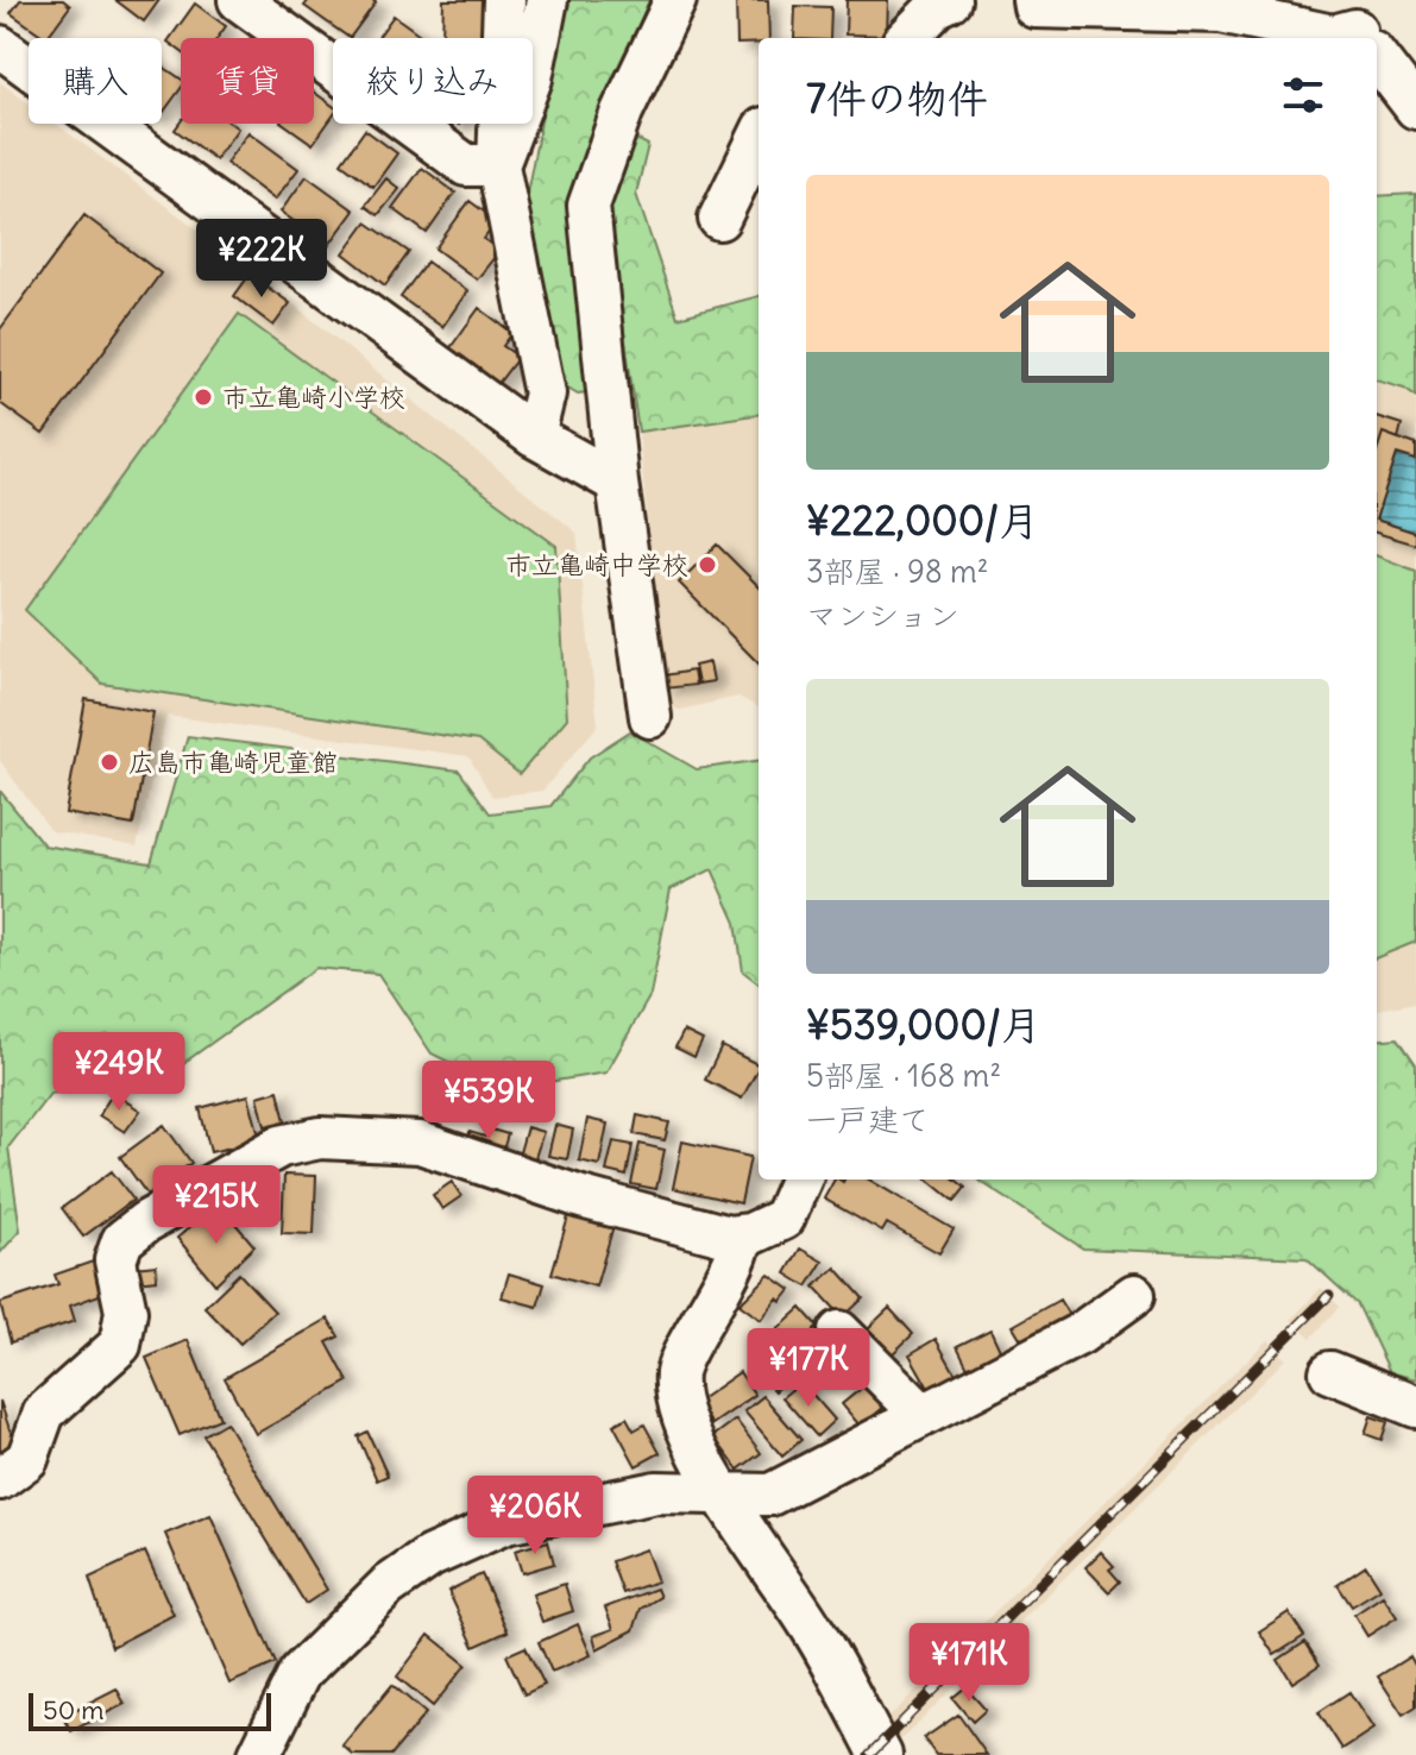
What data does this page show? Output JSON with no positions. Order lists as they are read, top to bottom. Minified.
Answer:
{"places":["市立亀崎小学校","市立亀崎中学校","広島市亀崎児童館"],"scale_bar":"50 m","page":{"chip":["購入","賃貸","絞り込み"],"heading":"7件の物件","list":[{"name":"¥222,000/月","note":"3部屋 · 98 m² · マンション"},{"name":"¥539,000/月","note":"5部屋 · 168 m² · 一戸建て"}],"price":["¥222K","¥249K","¥539K","¥215K","¥177K","¥206K","¥171K"],"scale":"50 m"}}
